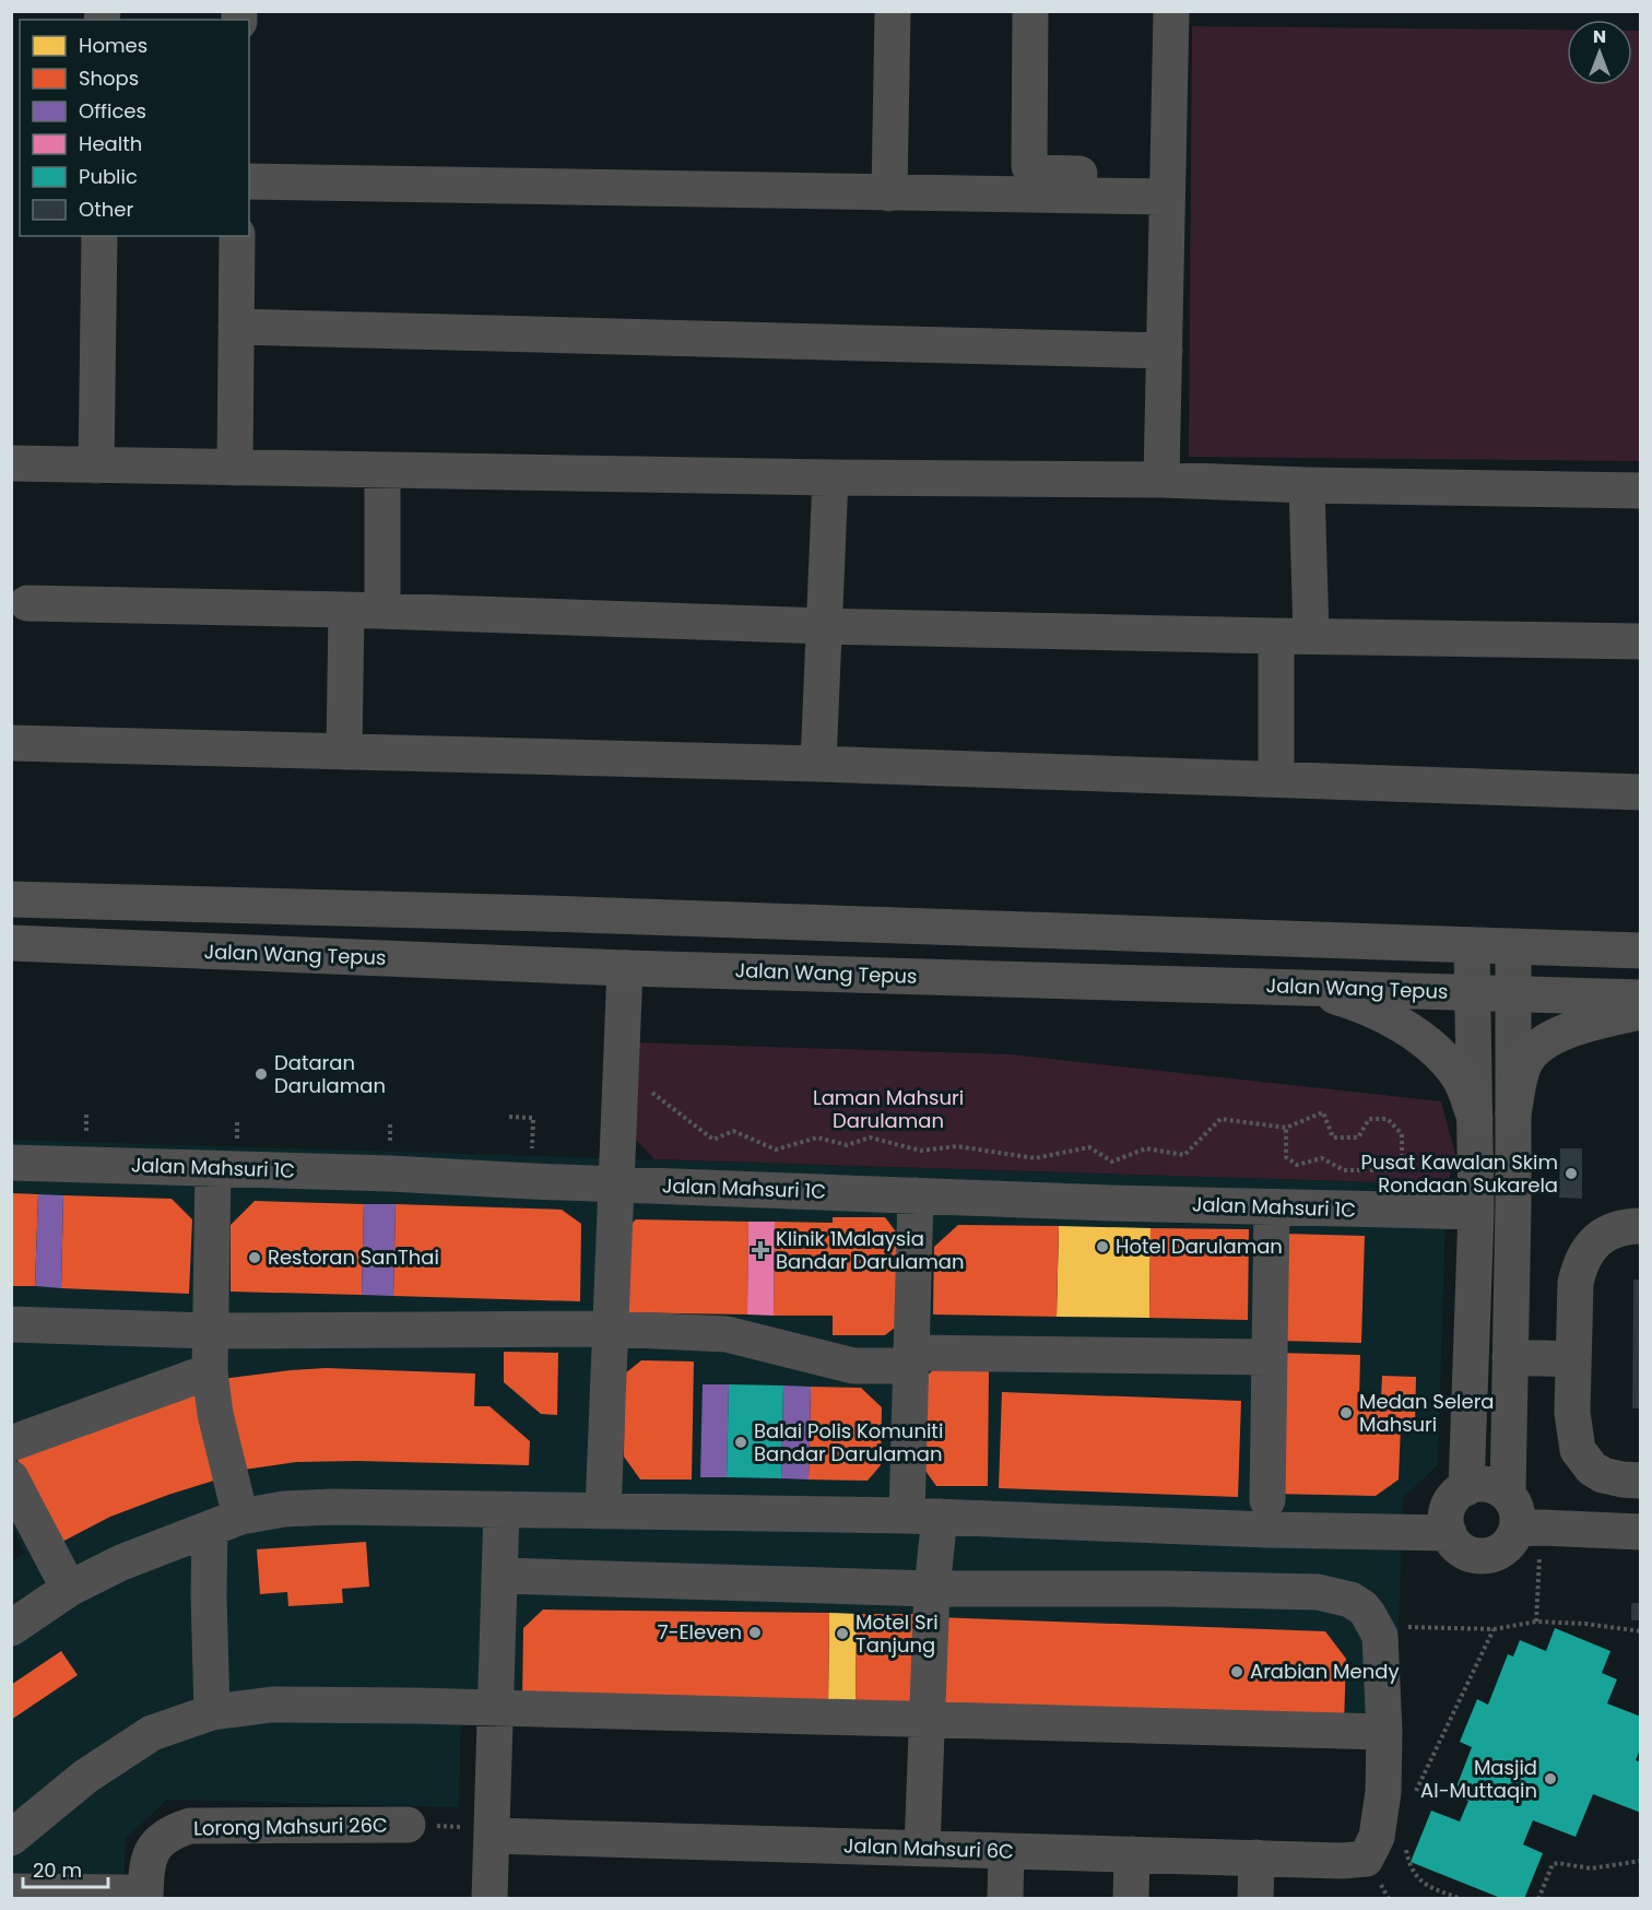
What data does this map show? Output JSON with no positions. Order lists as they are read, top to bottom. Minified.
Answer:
{"streets":{"main road":["Jalan Wang Tepus"],"street":["Jalan Mahsuri 1C","Lorong Mahsuri 26C","Jalan Mahsuri 6C"]},"parks":["Laman Mahsuri Darulaman"],"places":{"other":["Dataran Darulaman","Pusat Kawalan Skim Rondaan Sukarela","Hotel Darulaman","Restoran SanThai","Medan Selera Mahsuri","Balai Polis Komuniti Bandar Darulaman","7-Eleven","Motel Sri Tanjung","Arabian Mendy","Masjid Al-Muttaqin"],"health":["Klinik 1Malaysia Bandar Darulaman"]},"legend":["Homes","Shops","Offices","Health","Public","Other"],"scale_bar":"20 m","north":"top"}
